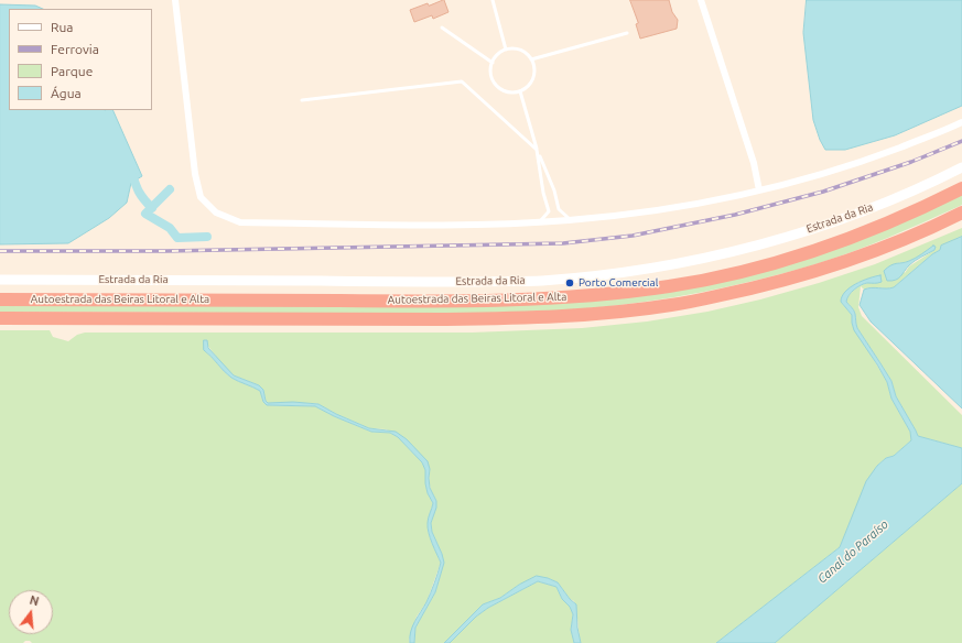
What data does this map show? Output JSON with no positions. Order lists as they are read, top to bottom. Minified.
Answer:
{"streets":{"highway":["Autoestrada das Beiras Litoral e Alta"],"street":["Estrada da Ria"]},"water":["Canal do Paraíso"],"places":["Porto Comercial"],"legend":["Rua","Ferrovia","Parque","Água"],"north":"top"}
